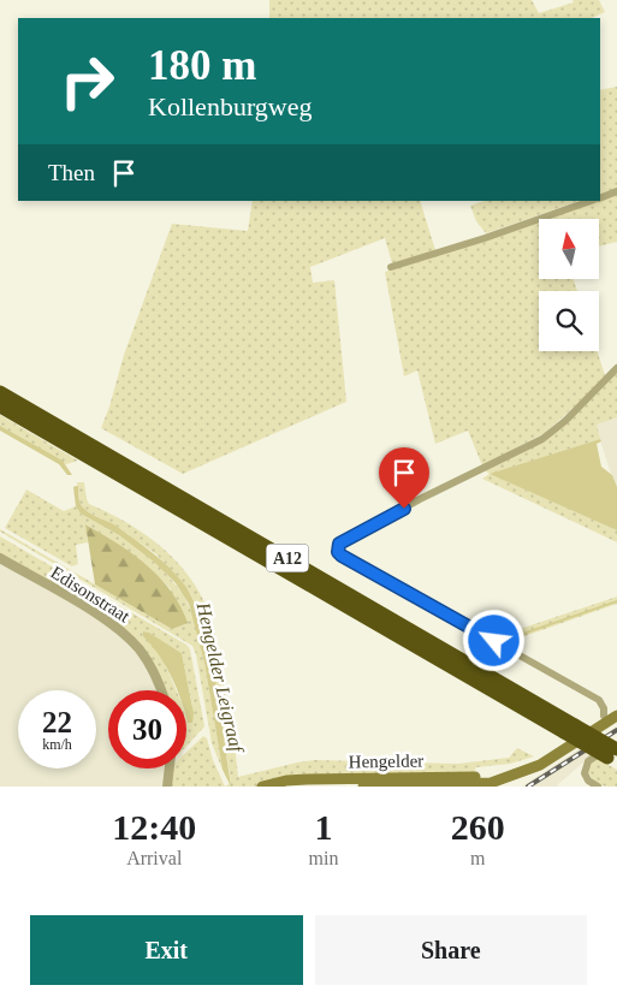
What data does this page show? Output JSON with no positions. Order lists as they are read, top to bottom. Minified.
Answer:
{"streets":{"highway":["A12"],"main road":["Hengelder"],"street":["Edisonstraat"]},"water":["Hengelder Leigraaf"],"north":"top","page":{"turn":["180 m","Kollenburgweg"],"then":"Then","speed":"22 km/h","limit":"30","eta":["12:40","Arrival","1","min","260","m"],"buttons":["Exit","Share"]}}
